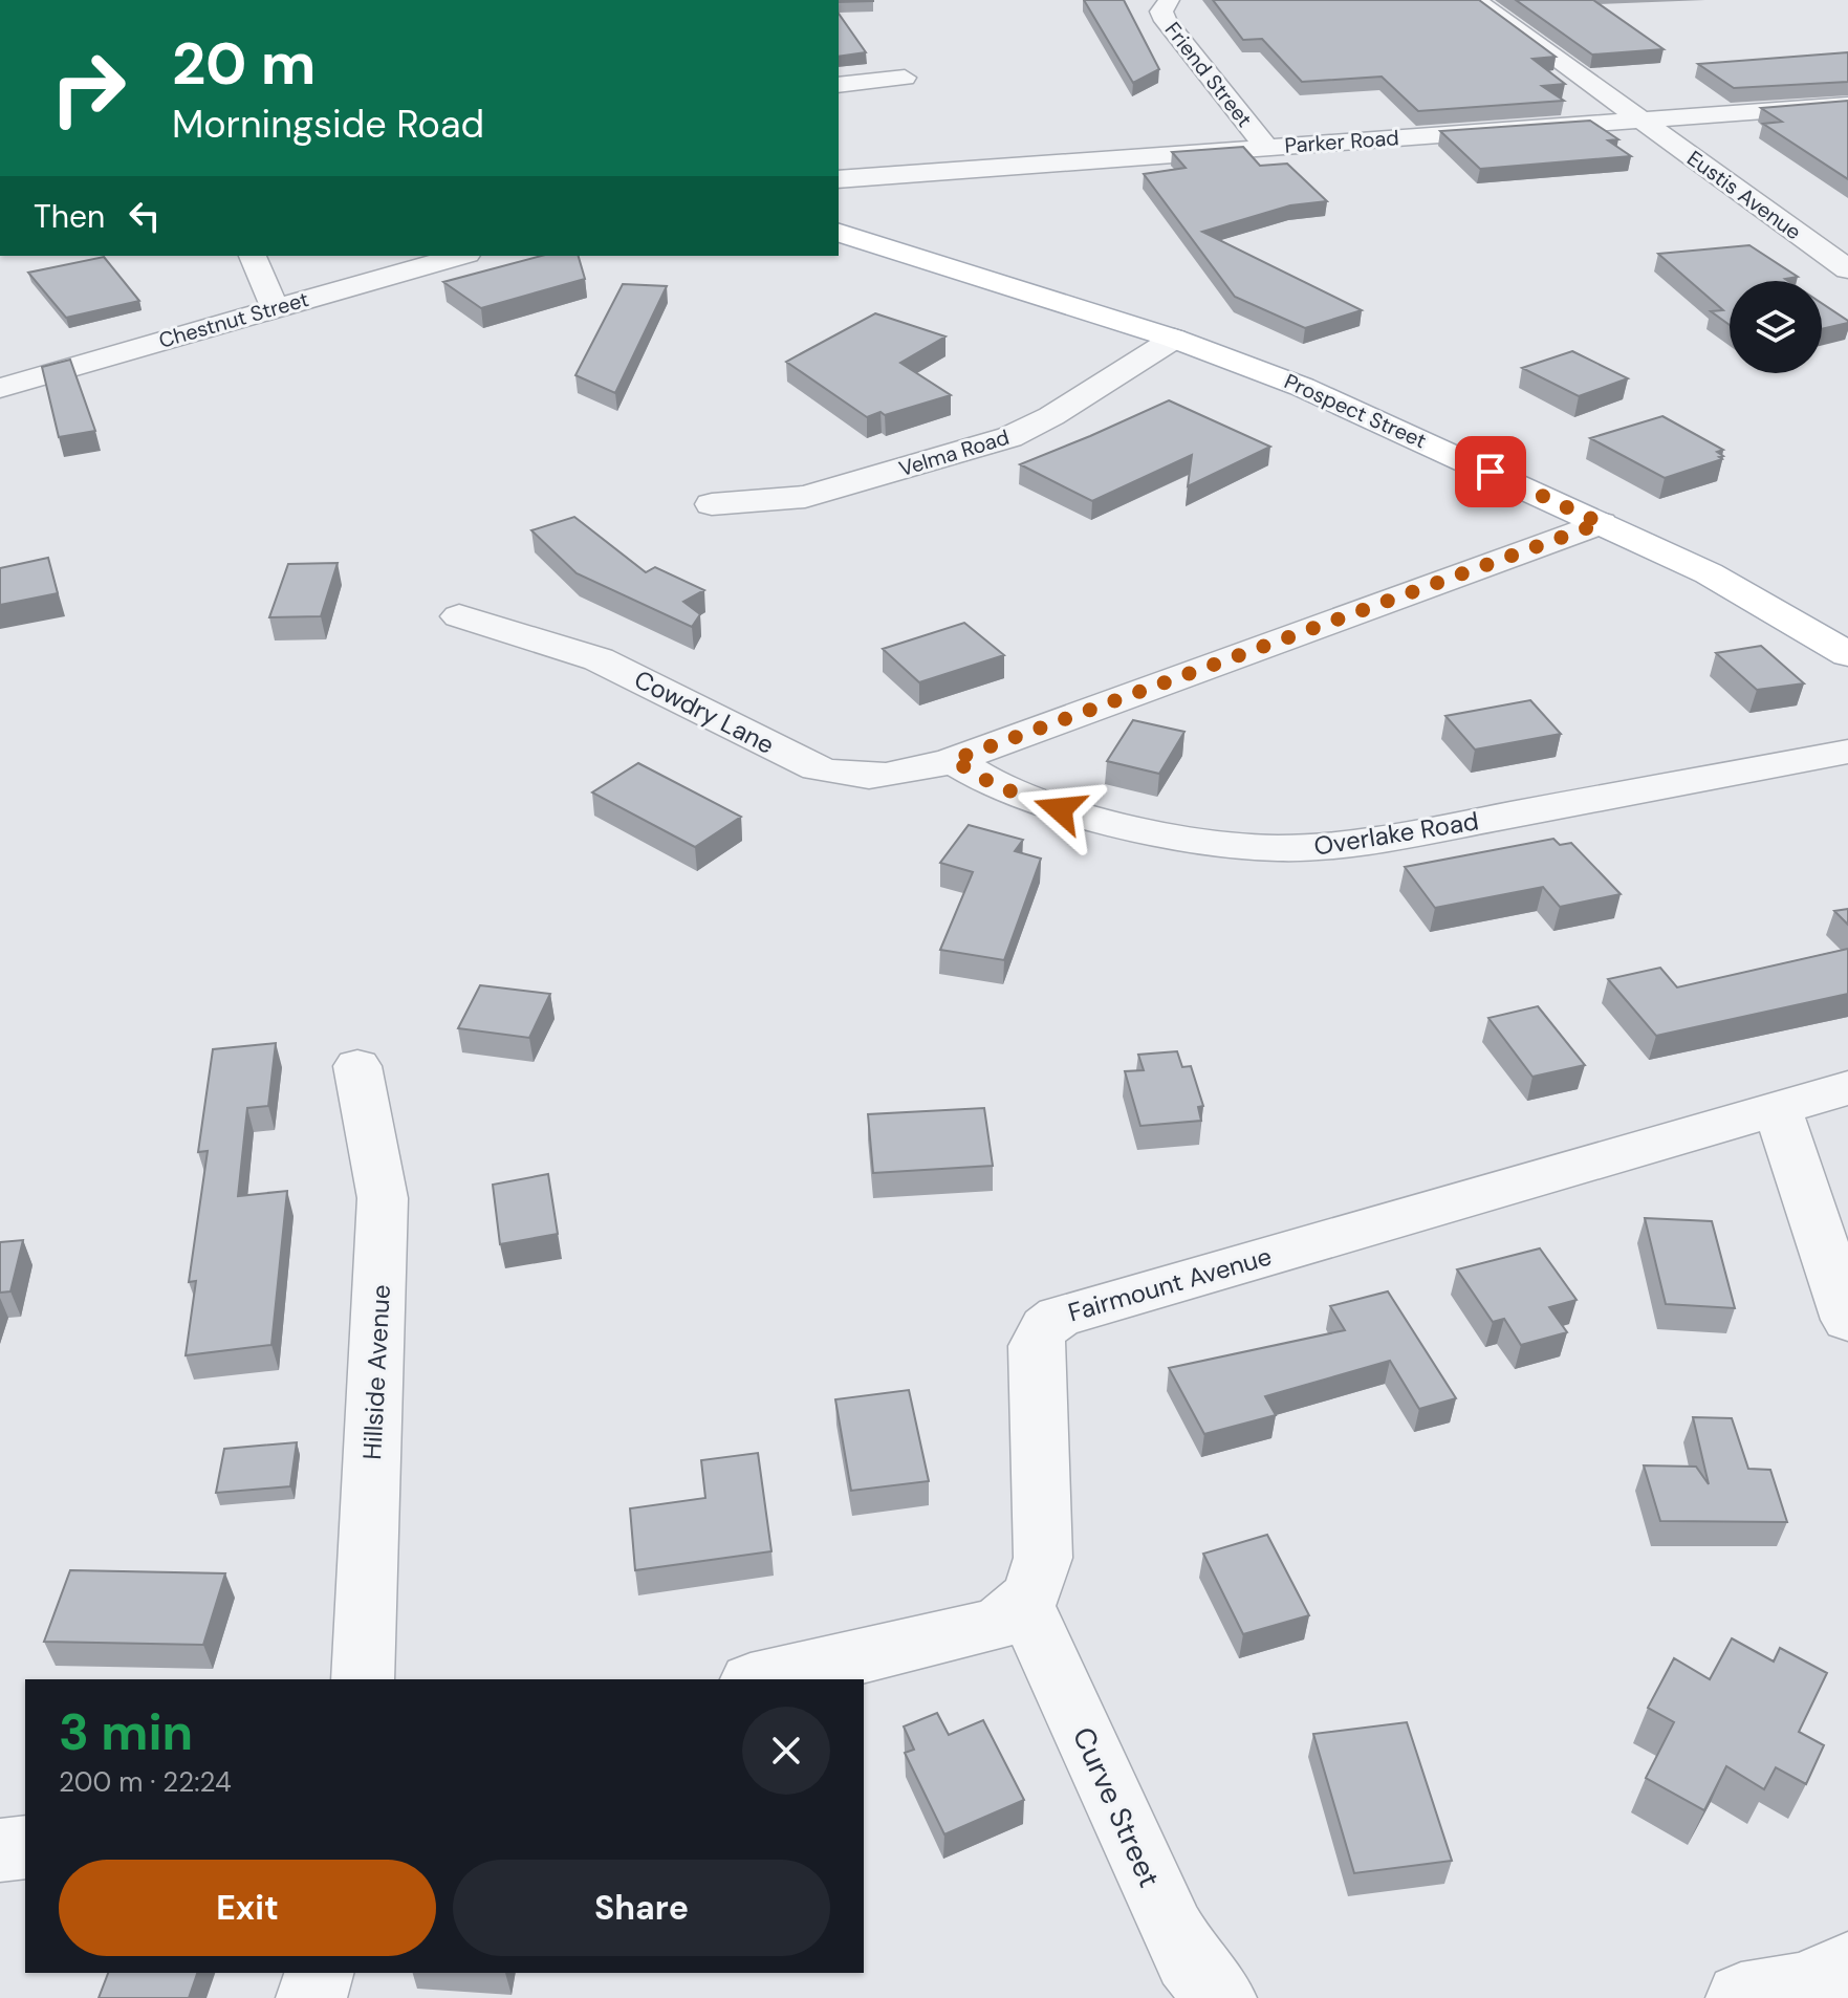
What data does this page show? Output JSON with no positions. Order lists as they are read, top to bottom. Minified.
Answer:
{"streets":{"main road":["Prospect Street"],"street":["Friend Street","Parker Road","Eustis Avenue","Chestnut Street","Velma Road","Cowdry Lane","Overlake Road","Fairmount Avenue","Hillside Avenue","Curve Street"]},"crossings":[["Friend Street","Parker Road"],["Parker Road","Eustis Avenue"],["Prospect Street","Velma Road"],["Prospect Street","Cowdry Lane"],["Cowdry Lane","Overlake Road"],["Fairmount Avenue","Curve Street"]],"page":{"turn":["20 m","Morningside Road"],"then":"Then","heading":["3 min","200 m · 22:24"],"buttons":["Exit","Share"]}}
